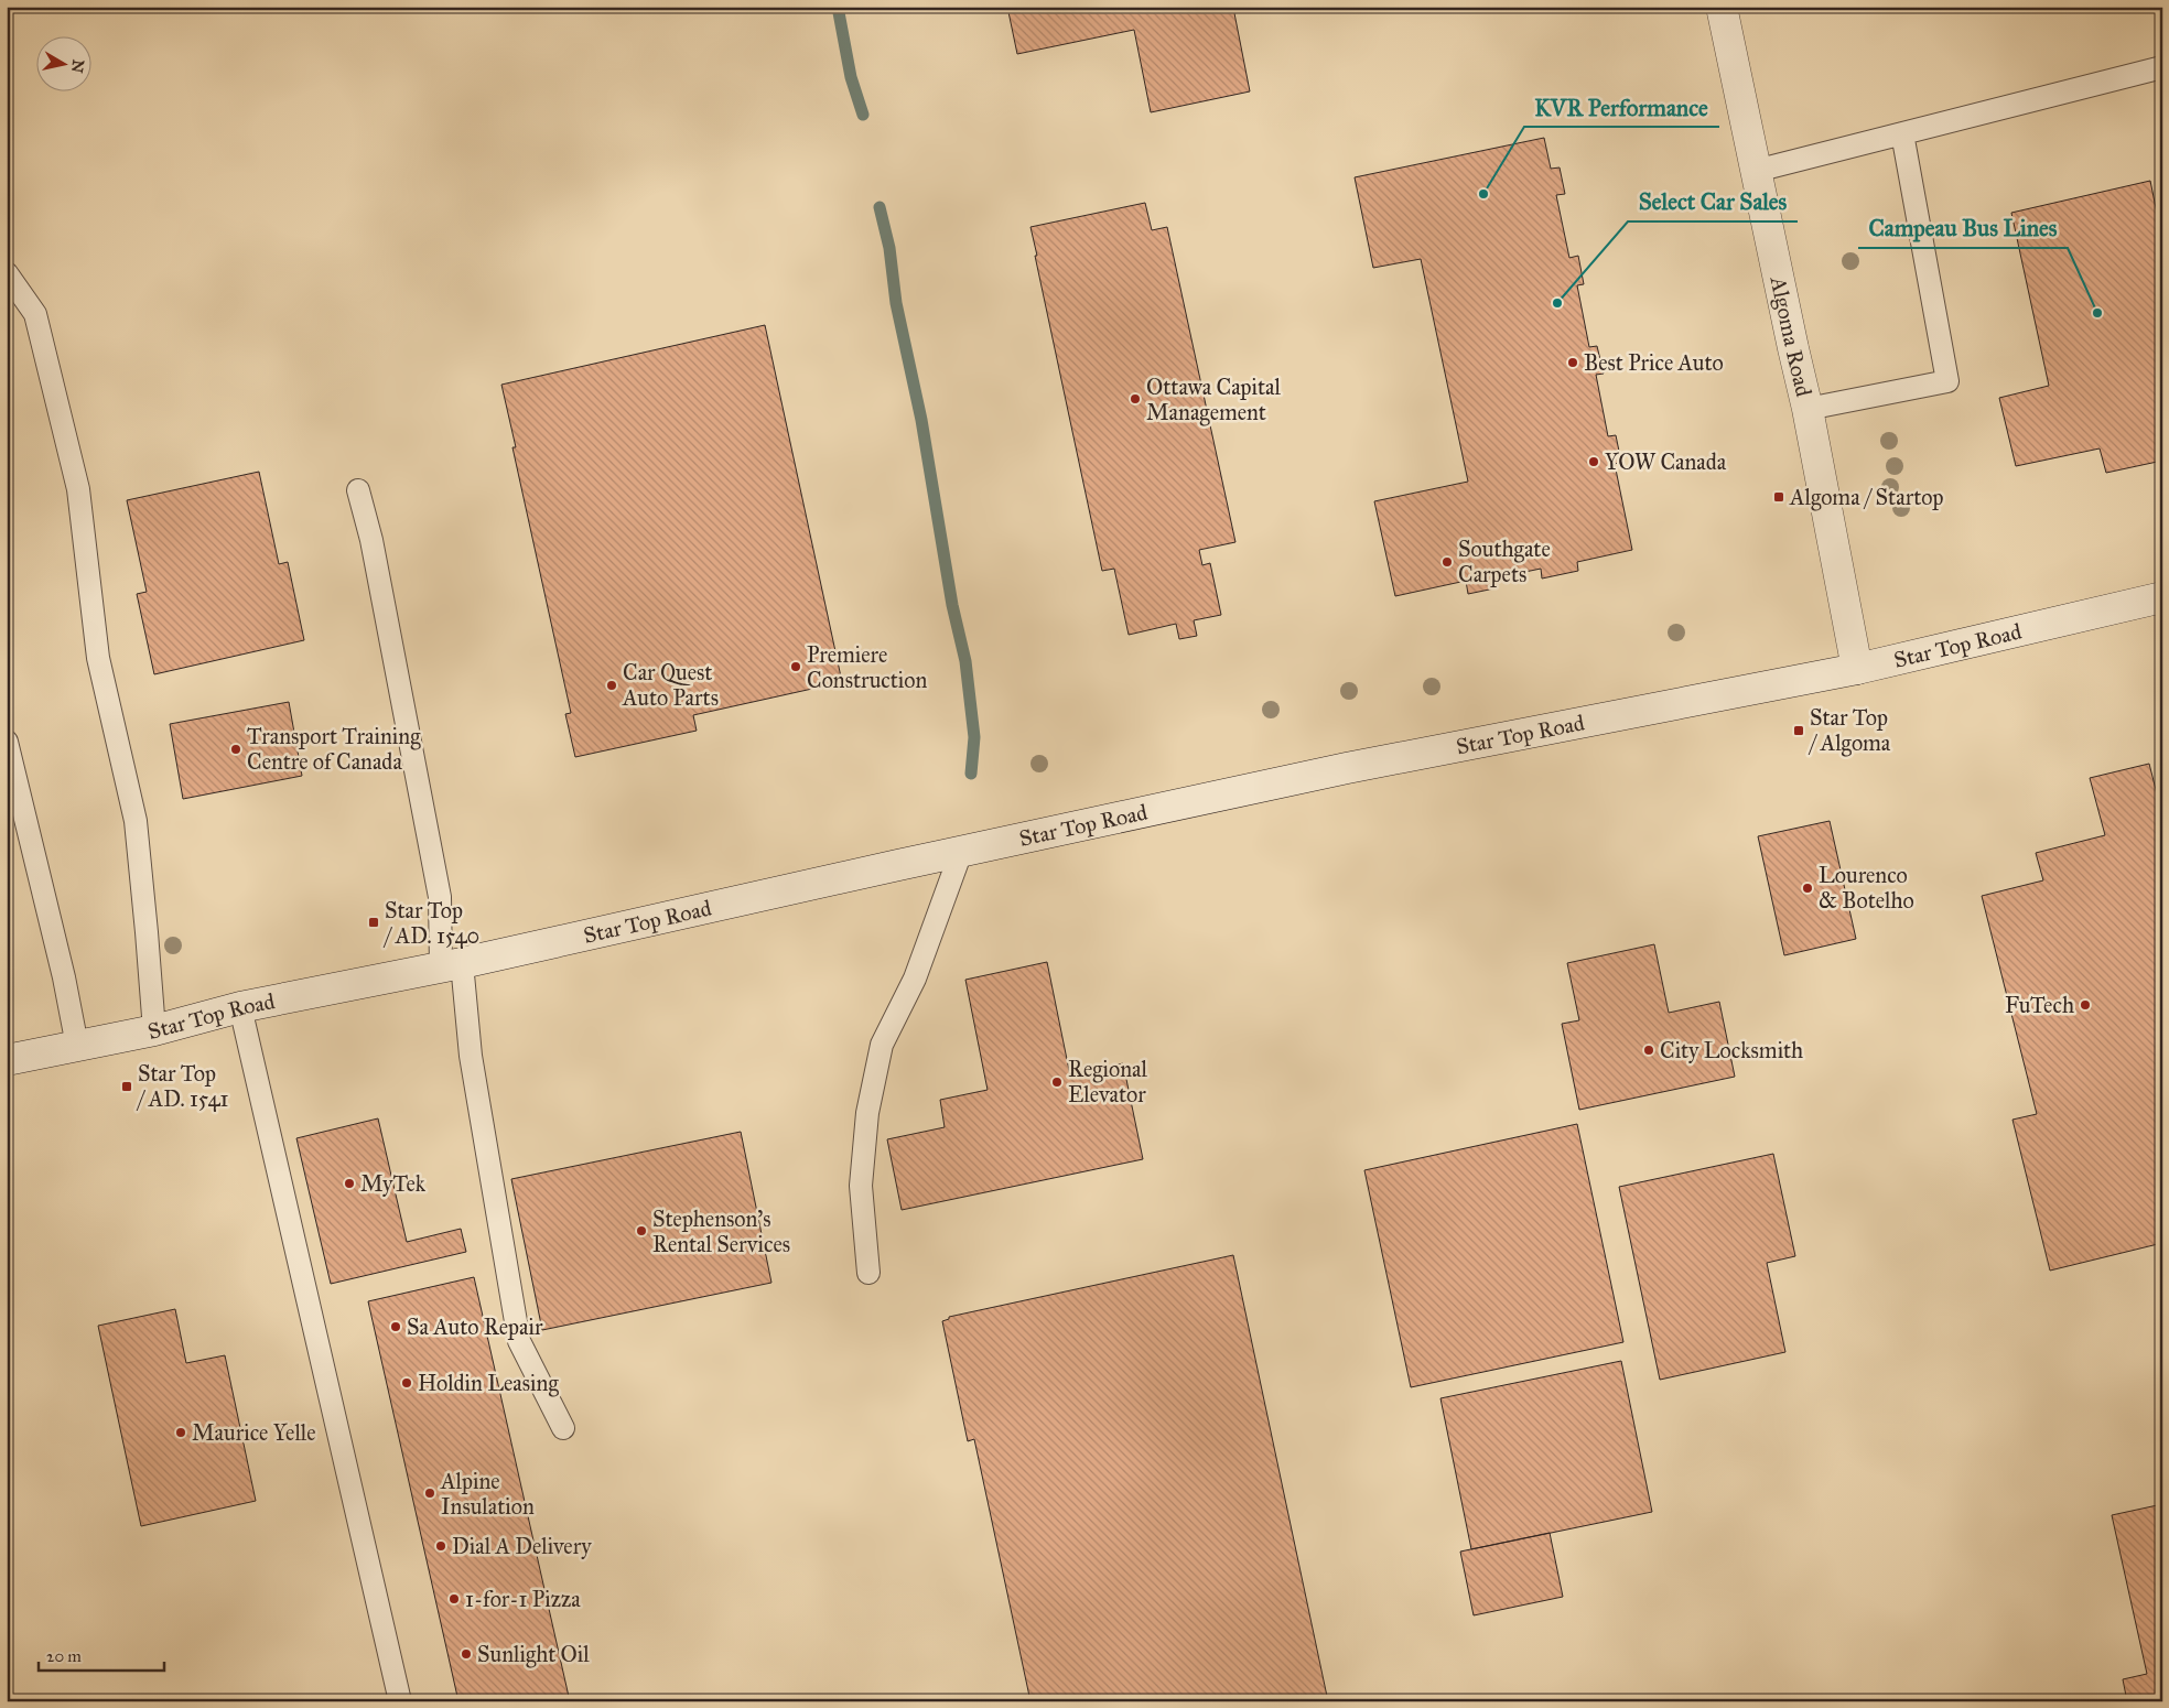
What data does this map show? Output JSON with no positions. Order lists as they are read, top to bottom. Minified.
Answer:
{"streets":{"street":["Algoma Road","Star Top Road"]},"crossings":[["Algoma Road","Star Top Road"]],"places":{"other":["KVR Performance","Select Car Sales","Campeau Bus Lines","Best Price Auto","Ottawa Capital Management","YOW Canada","Southgate Carpets","Premiere Construction","Car Quest Auto Parts","Transport Training Centre of Canada","Lourenco & Botelho","FuTech","City Locksmith","Regional Elevator","MyTek","Stephenson's Rental Services","Sa Auto Repair","Holdin Leasing","Maurice Yelle","Alpine Insulation","Dial A Delivery","1-for-1 Pizza","Sunlight Oil"],"transit":["Algoma / Startop","Star Top / Algoma","Star Top / AD. 1540","Star Top / AD. 1541"]},"scale_bar":"20 m","north":"right"}
